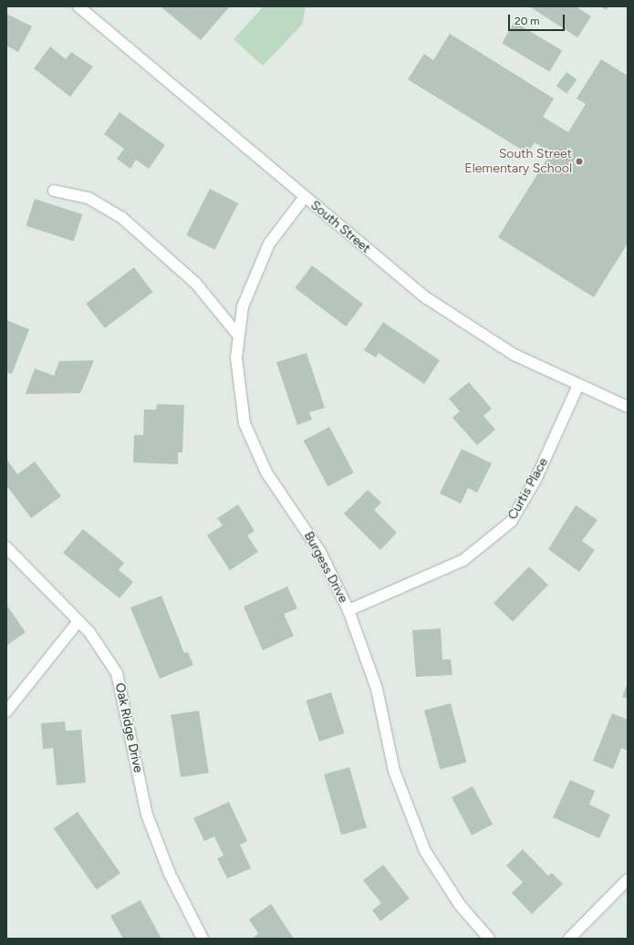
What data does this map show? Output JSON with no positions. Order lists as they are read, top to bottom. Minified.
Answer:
{"streets":{"street":["South Street","Curtis Place","Burgess Drive","Oak Ridge Drive"]},"crossings":[["South Street","Curtis Place"],["South Street","Burgess Drive"],["Curtis Place","Burgess Drive"]],"places":["South Street Elementary School"],"scale_bar":"20 m"}
